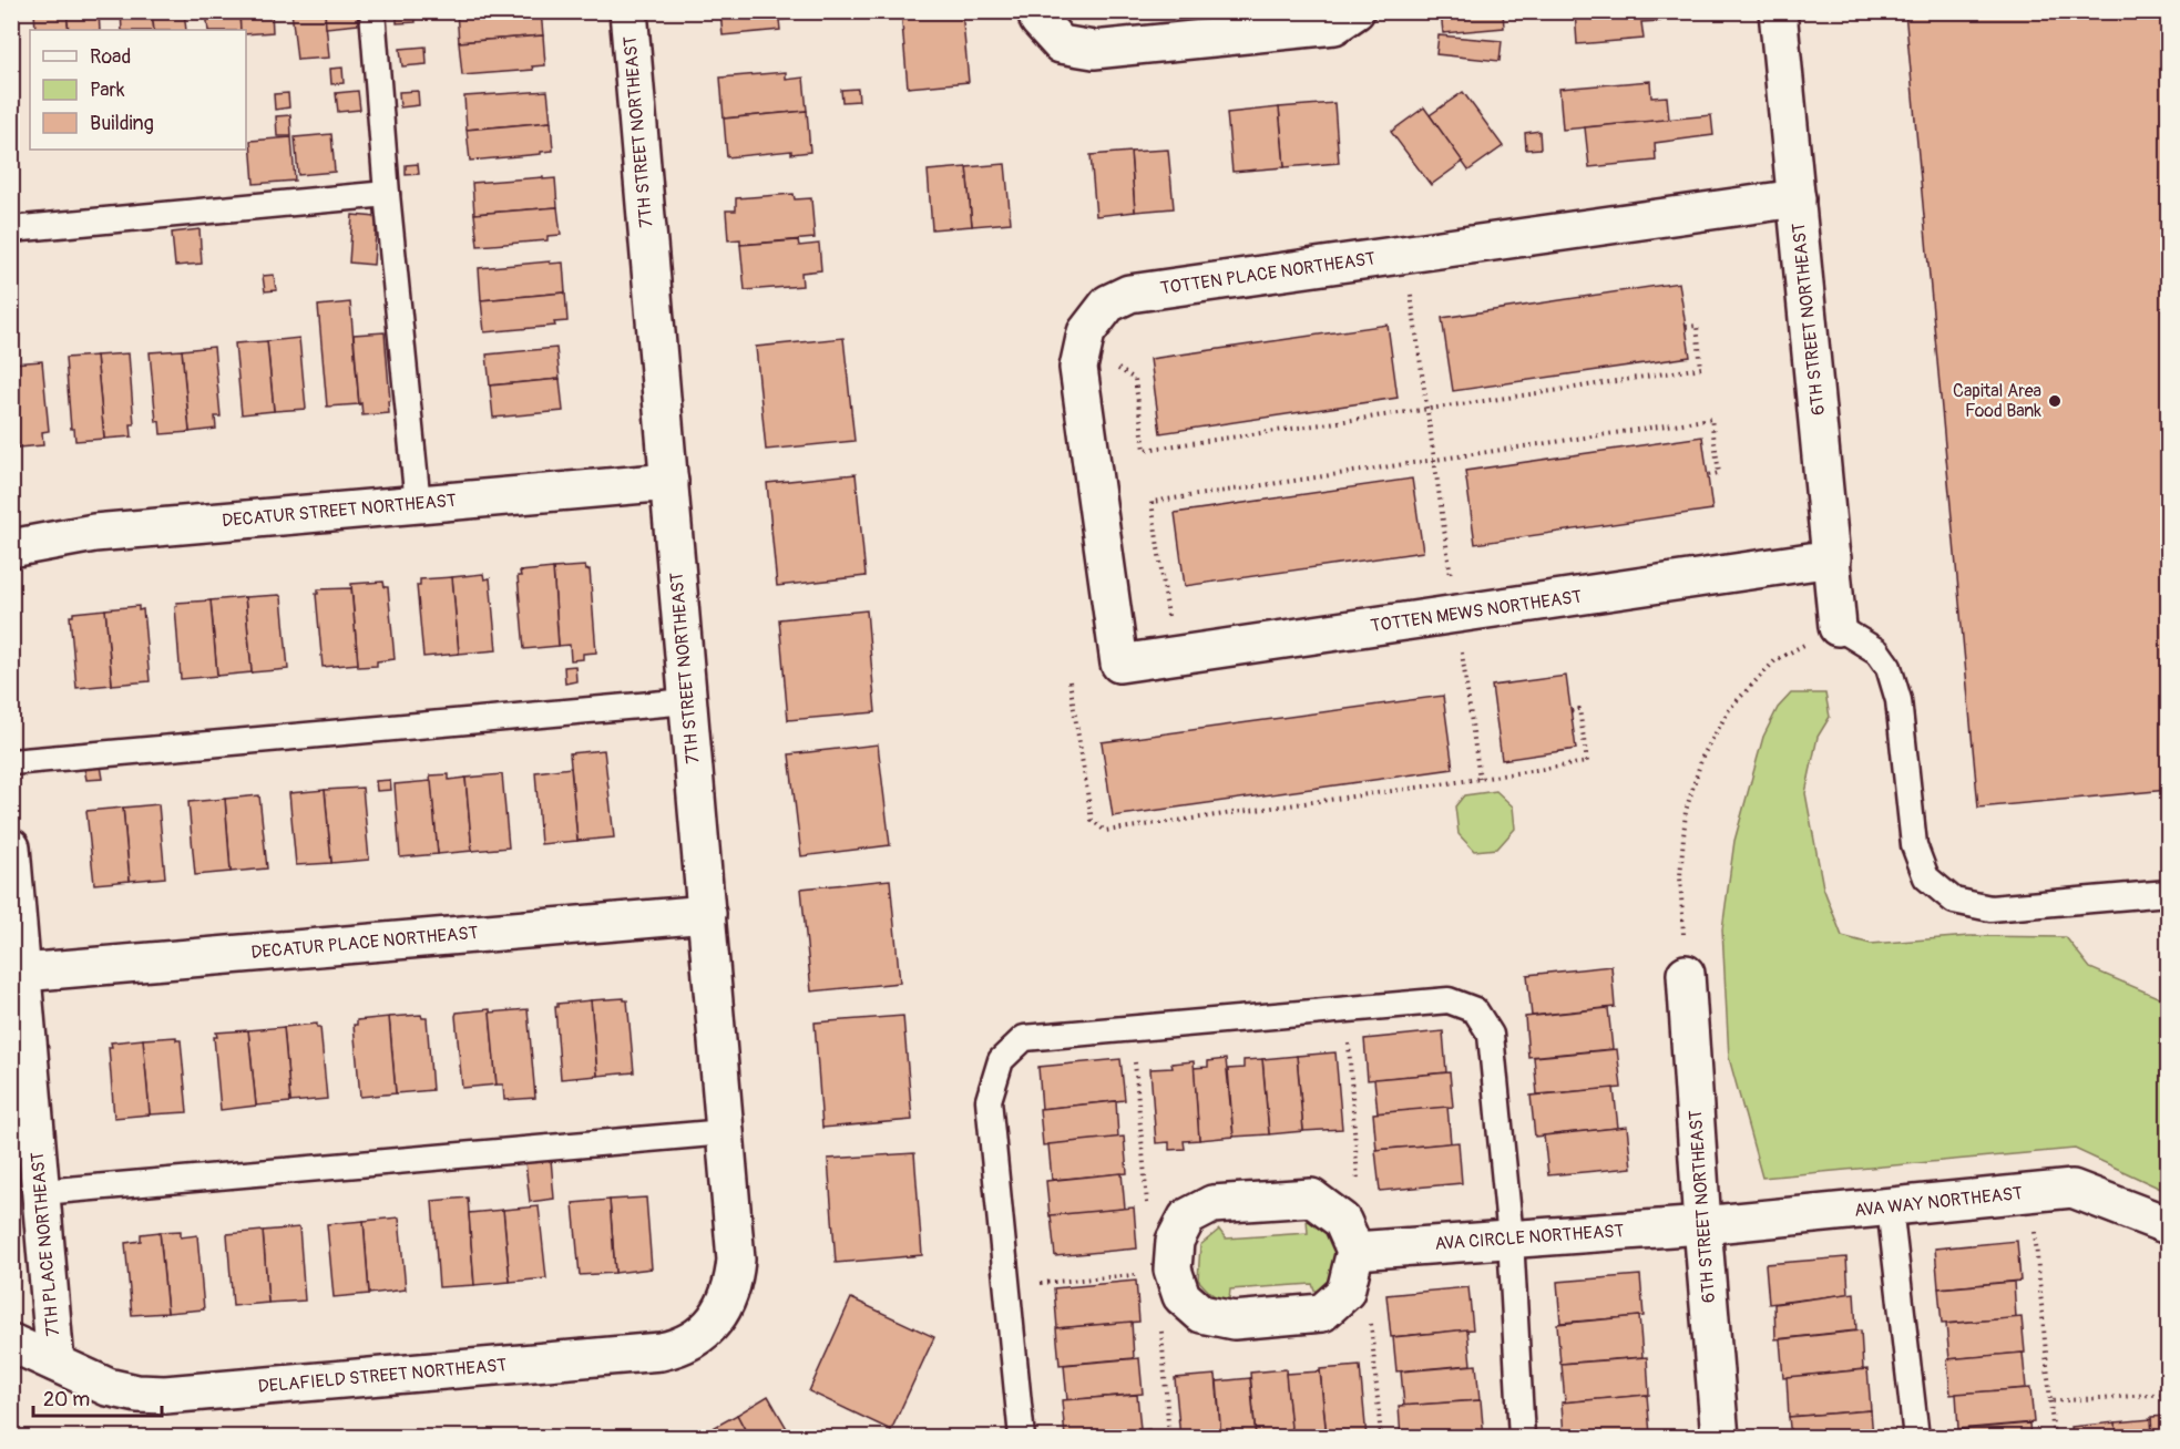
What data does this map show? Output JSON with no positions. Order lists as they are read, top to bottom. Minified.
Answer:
{"streets":{"street":["7TH STREET NORTHEAST","TOTTEN PLACE NORTHEAST","6TH STREET NORTHEAST","DECATUR STREET NORTHEAST","TOTTEN MEWS NORTHEAST","DECATUR PLACE NORTHEAST","AVA WAY NORTHEAST","AVA CIRCLE NORTHEAST","7TH PLACE NORTHEAST","DELAFIELD STREET NORTHEAST"]},"crossings":[["7TH STREET NORTHEAST","DECATUR STREET NORTHEAST"],["7TH STREET NORTHEAST","DECATUR PLACE NORTHEAST"],["7TH STREET NORTHEAST","DELAFIELD STREET NORTHEAST"],["TOTTEN PLACE NORTHEAST","6TH STREET NORTHEAST"],["TOTTEN PLACE NORTHEAST","TOTTEN MEWS NORTHEAST"],["6TH STREET NORTHEAST","TOTTEN MEWS NORTHEAST"],["6TH STREET NORTHEAST","AVA WAY NORTHEAST"],["6TH STREET NORTHEAST","AVA CIRCLE NORTHEAST"],["DECATUR PLACE NORTHEAST","7TH PLACE NORTHEAST"],["AVA WAY NORTHEAST","AVA CIRCLE NORTHEAST"],["7TH PLACE NORTHEAST","DELAFIELD STREET NORTHEAST"]],"places":["Capital Area Food Bank"],"legend":["Road","Park","Building"],"scale_bar":"20 m"}
